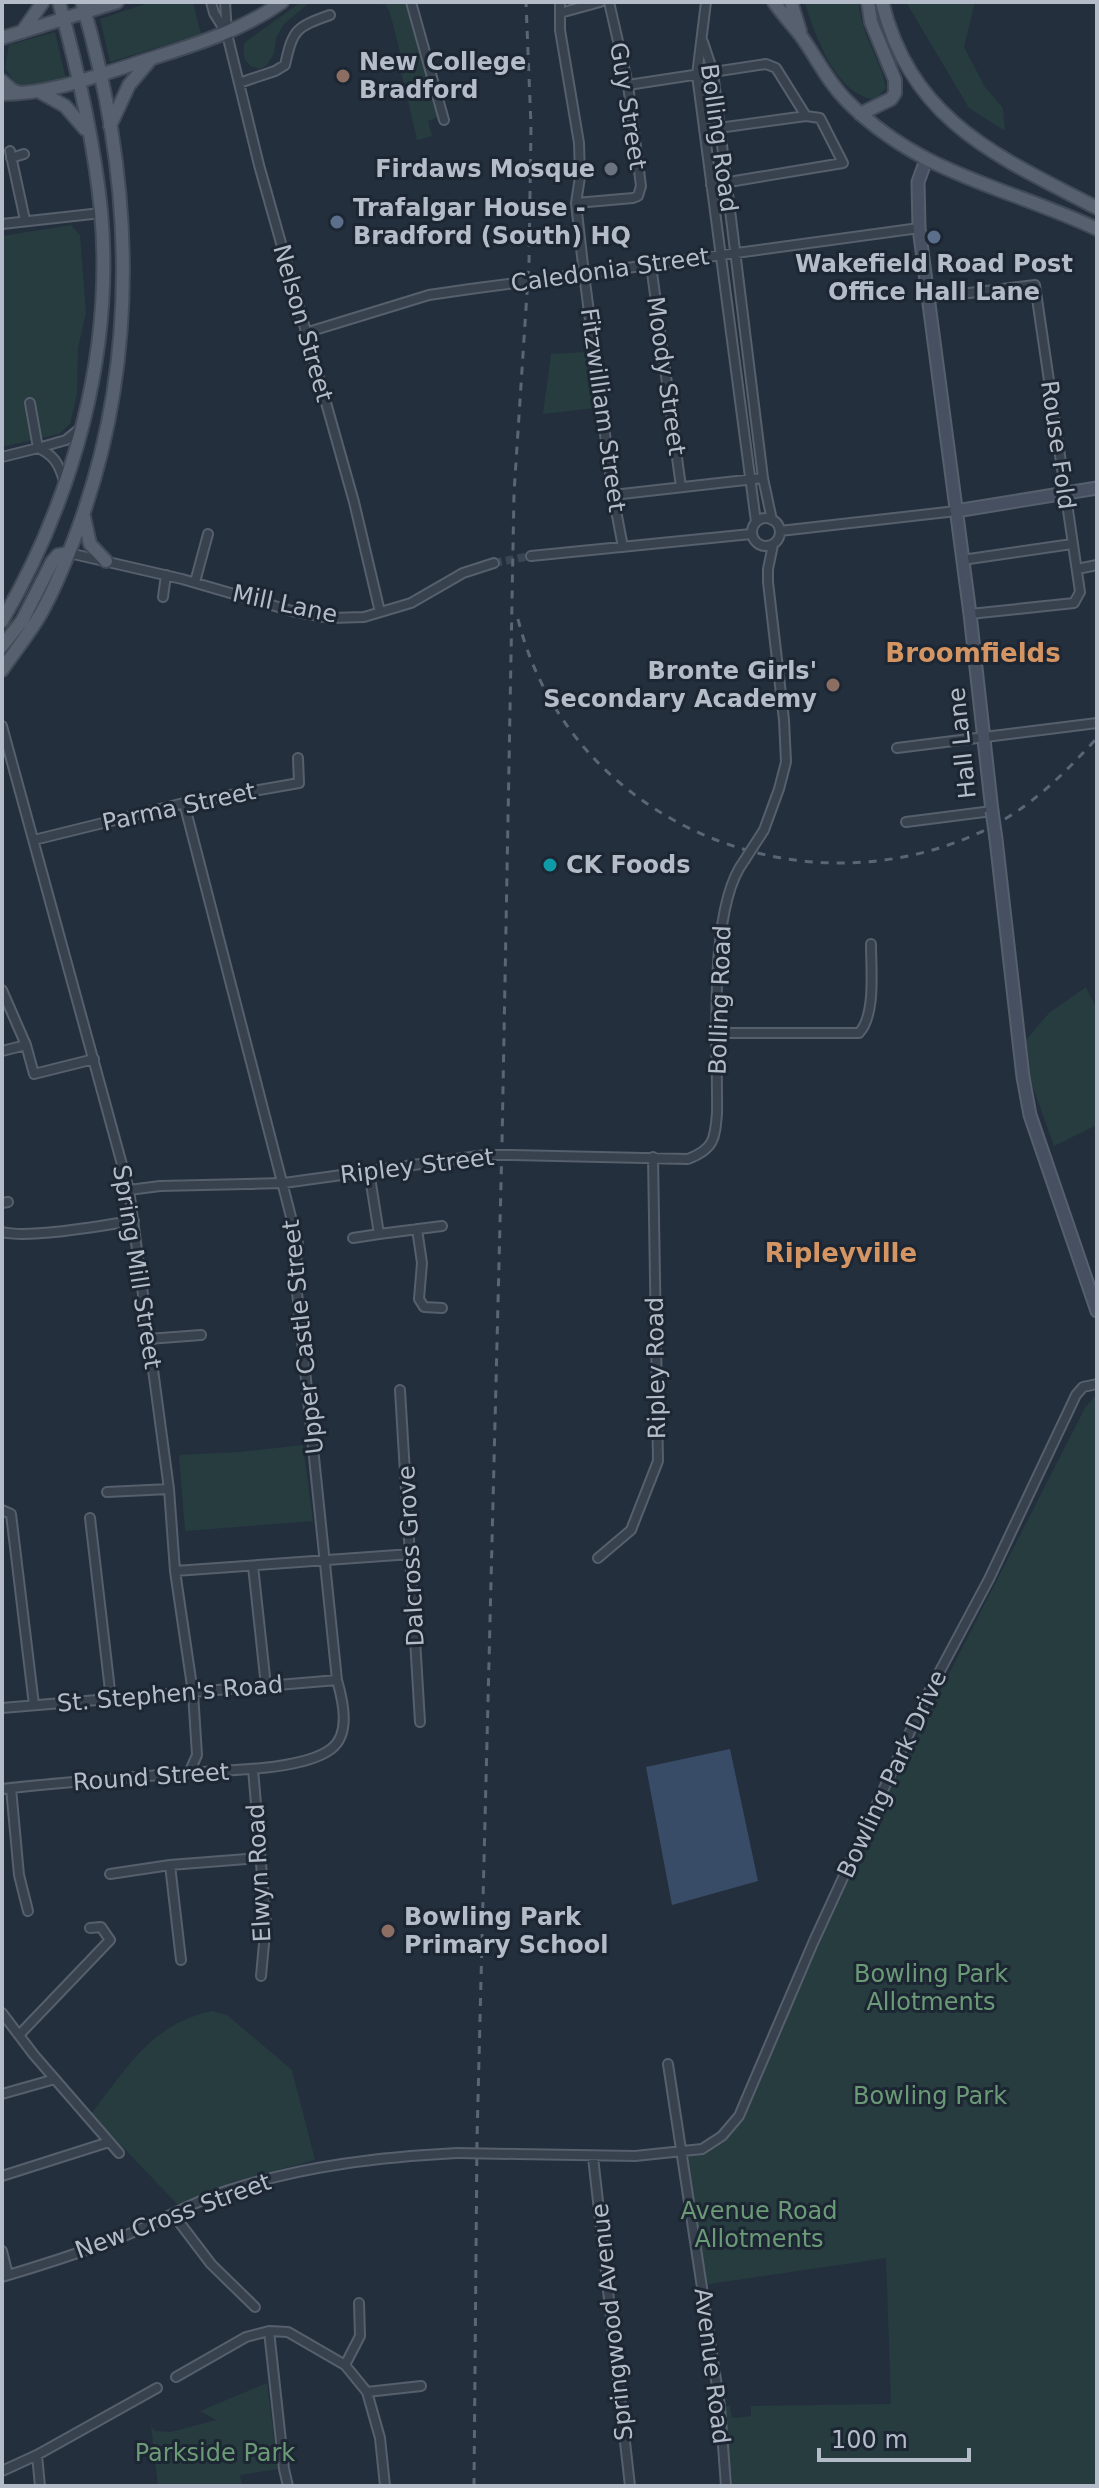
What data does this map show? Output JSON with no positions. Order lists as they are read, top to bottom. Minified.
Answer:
{"streets":{"street":["Guy Street","Bolling Road","Caledonia Street","Nelson Street","Moody Street","Fitzwilliam Street","Rouse Fold","Mill Lane","Hall Lane","Parma Street","Ripley Street","Spring Mill Street","Upper Castle Street","Ripley Road","Dalcross Grove","St. Stephen's Road","Bowling Park Drive","Round Street","Elwyn Road","New Cross Street","Springwood Avenue","Avenue Road"]},"crossings":[["Guy Street","Fitzwilliam Street"],["Bolling Road","Caledonia Street"],["Bolling Road","Ripley Street"],["Caledonia Street","Nelson Street"],["Caledonia Street","Moody Street"],["Caledonia Street","Fitzwilliam Street"],["Caledonia Street","Hall Lane"],["Nelson Street","Mill Lane"],["Rouse Fold","Hall Lane"],["Parma Street","Spring Mill Street"],["Parma Street","Upper Castle Street"],["Ripley Street","Spring Mill Street"],["Ripley Street","Upper Castle Street"],["Ripley Street","Ripley Road"],["Spring Mill Street","St. Stephen's Road"],["Spring Mill Street","Round Street"],["Upper Castle Street","St. Stephen's Road"],["Upper Castle Street","Round Street"],["Bowling Park Drive","New Cross Street"],["Bowling Park Drive","Avenue Road"],["Round Street","Elwyn Road"],["New Cross Street","Springwood Avenue"],["New Cross Street","Avenue Road"]],"districts":["Broomfields","Ripleyville"],"parks":["Bowling Park Allotments","Bowling Park","Avenue Road Allotments","Parkside Park"],"places":["New College Bradford","Firdaws Mosque","Trafalgar House - Bradford (South) HQ","Wakefield Road Post Office Hall Lane","Bronte Girls' Secondary Academy","CK Foods","Bowling Park Primary School"],"scale_bar":"100 m"}
